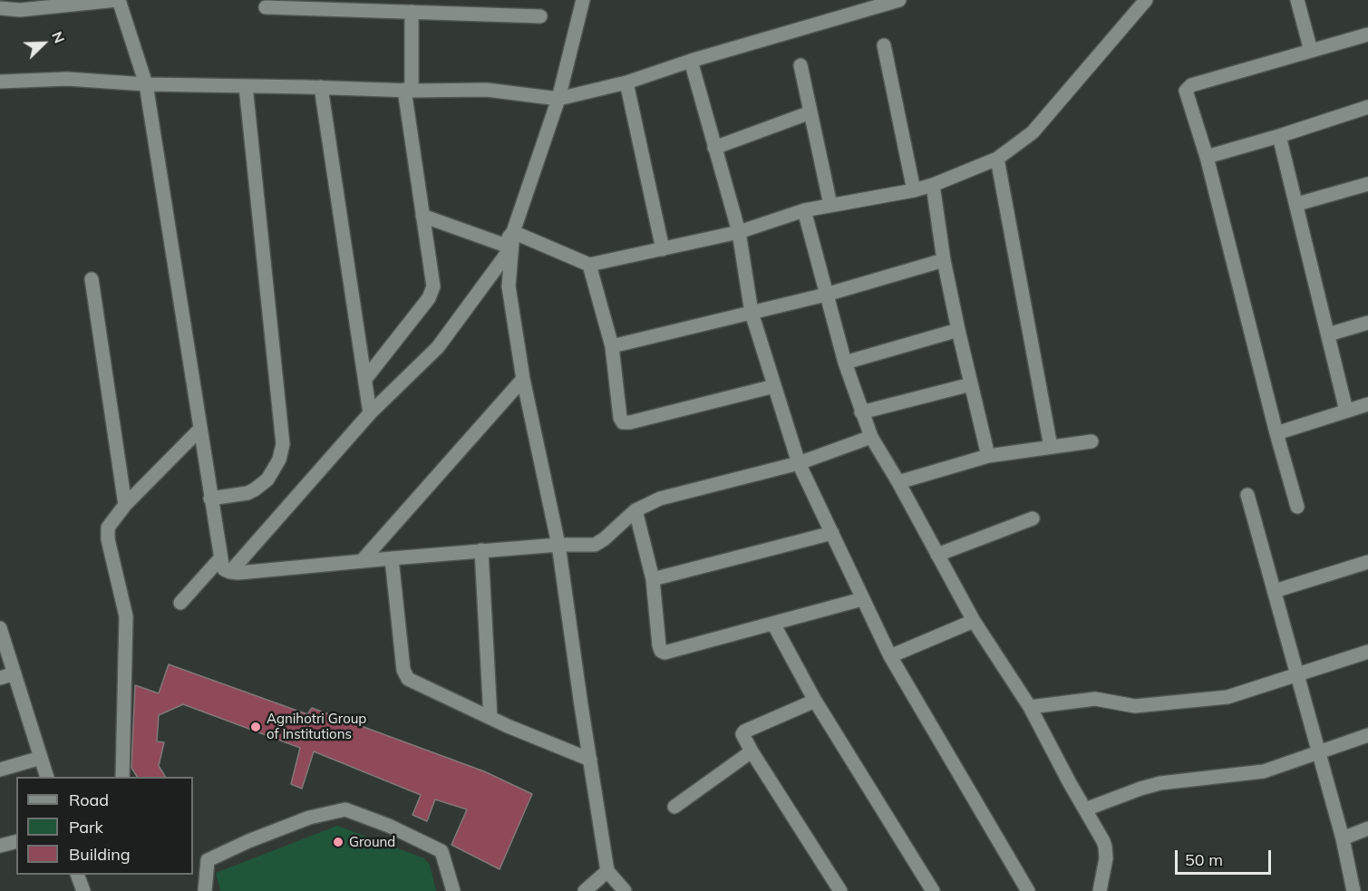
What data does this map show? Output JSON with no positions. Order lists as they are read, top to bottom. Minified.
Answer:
{"places":["Agnihotri Group of Institutions","Ground"],"legend":["Road","Park","Building"],"scale_bar":"50 m","north":"top right"}
